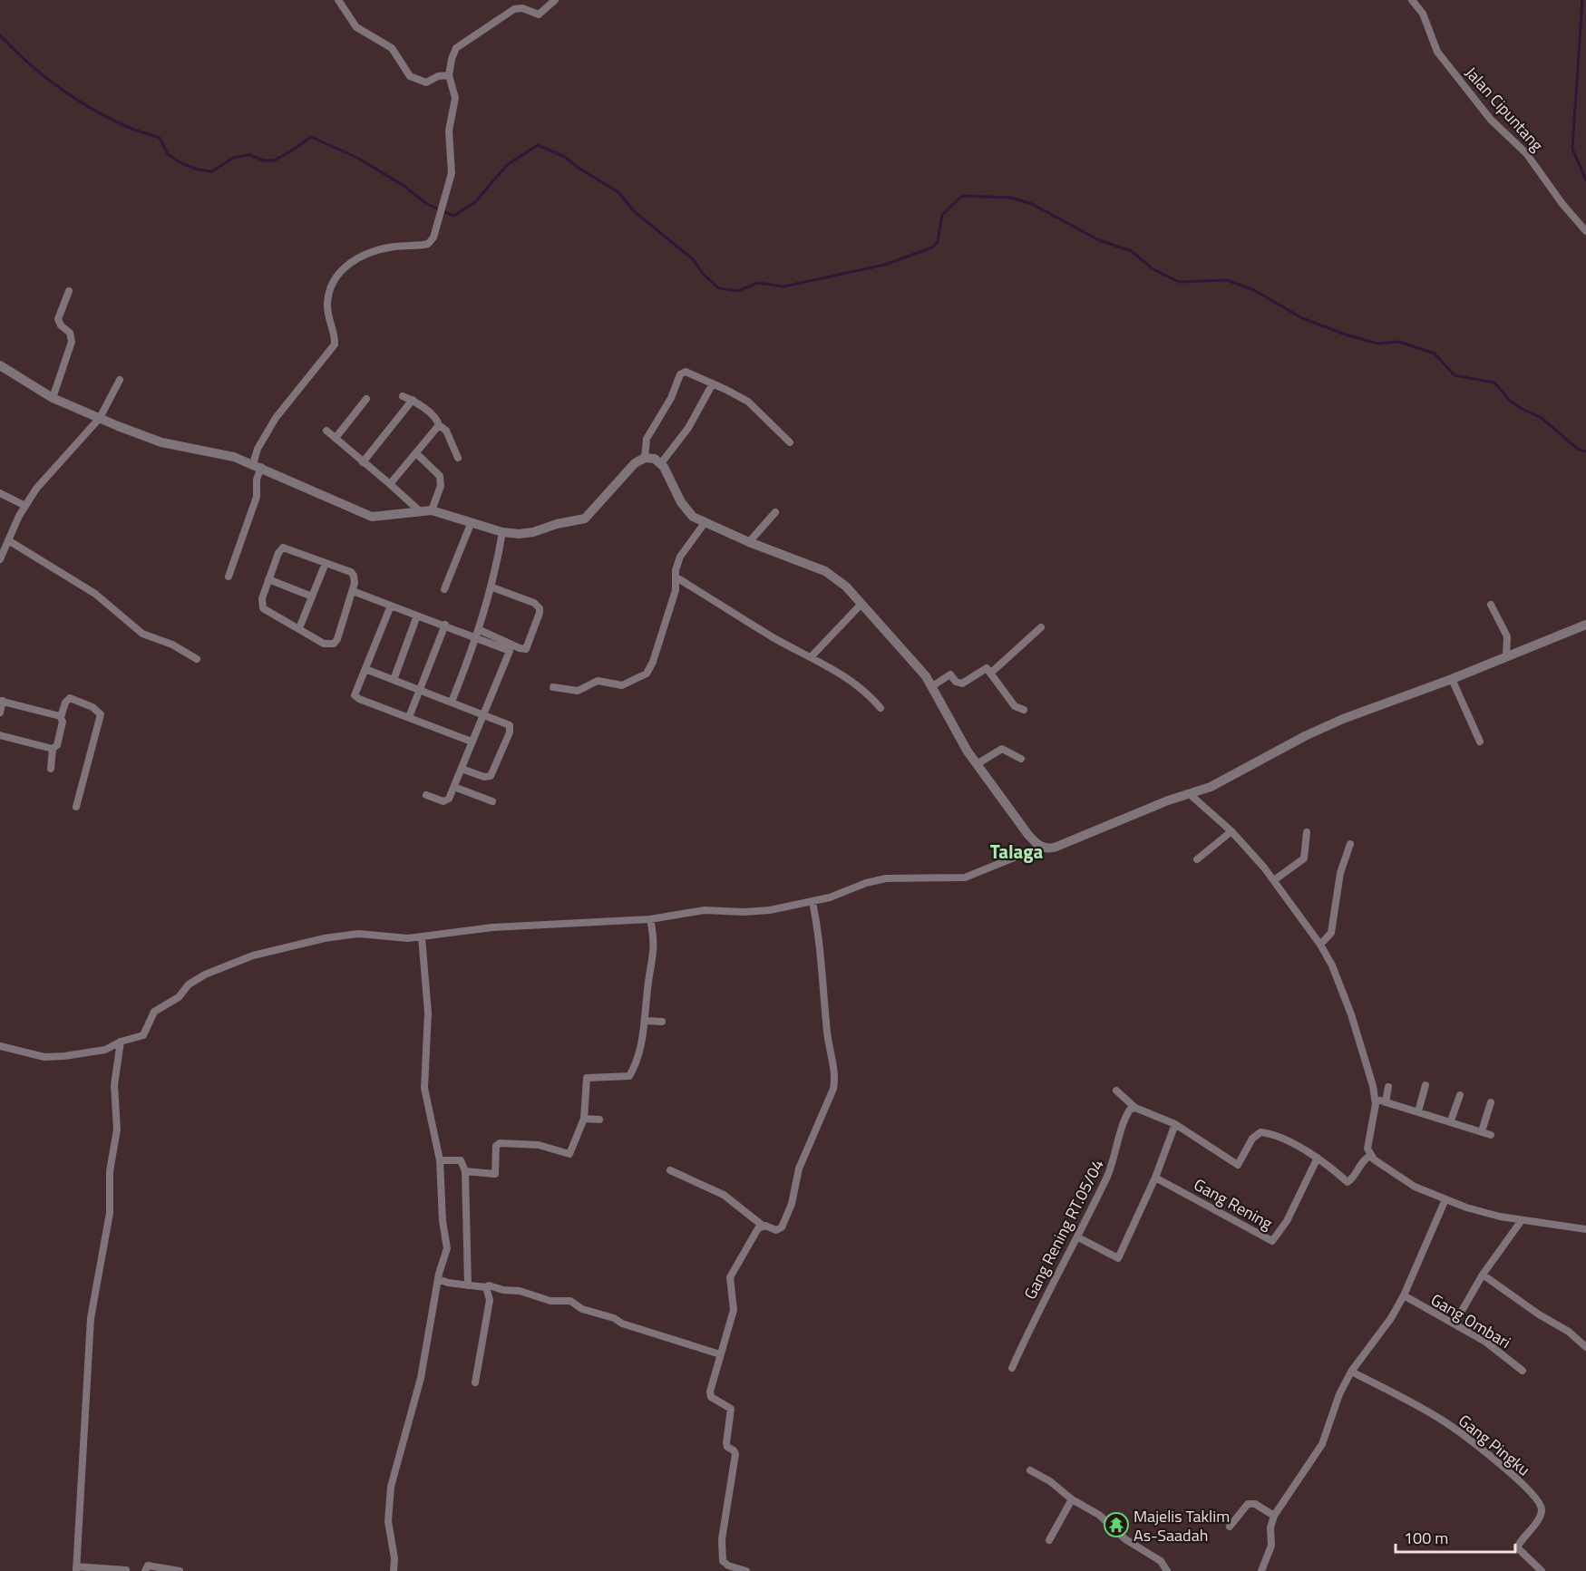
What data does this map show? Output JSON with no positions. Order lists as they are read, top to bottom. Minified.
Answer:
{"streets":{"street":["Jalan Cipuntang","Gang Rening","Gang Rening RT.05/04","Gang Ombari","Gang Pingku"]},"districts":["Talaga"],"places":{"temple":["Majelis Taklim As-Saadah"]},"scale_bar":"100 m"}
